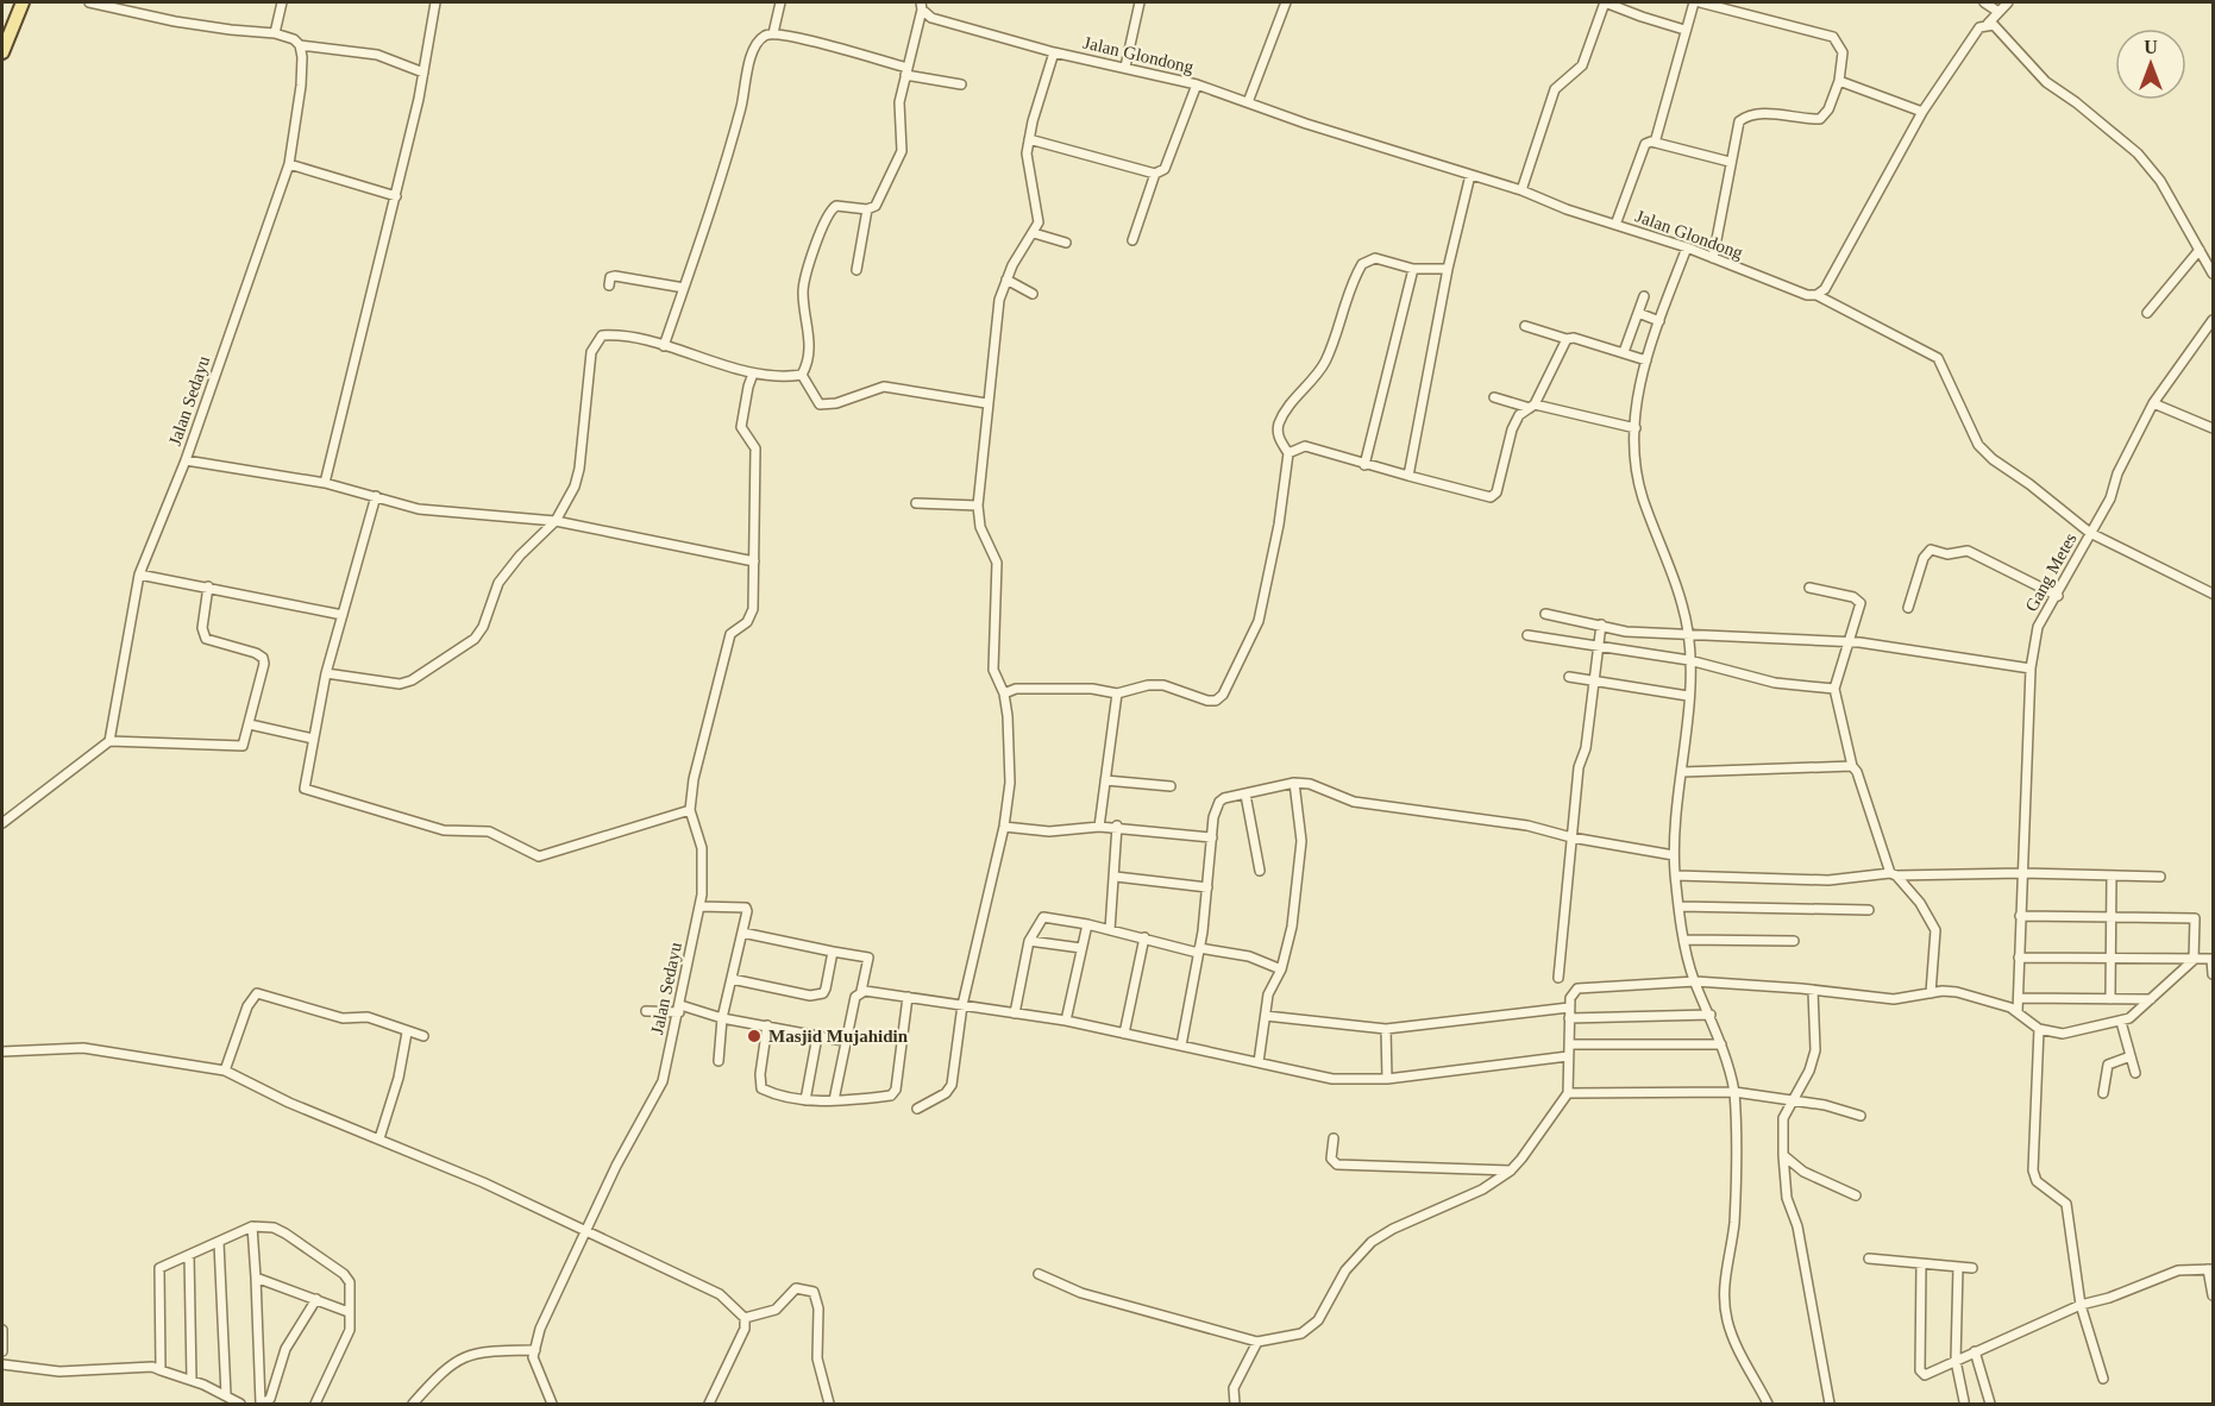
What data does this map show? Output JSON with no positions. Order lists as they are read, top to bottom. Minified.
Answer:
{"streets":{"street":["Jalan Glondong","Jalan Sedayu","Gang Metes"]},"crossings":[["Jalan Glondong","Gang Metes"]],"places":["Masjid Mujahidin"],"north":"top"}
